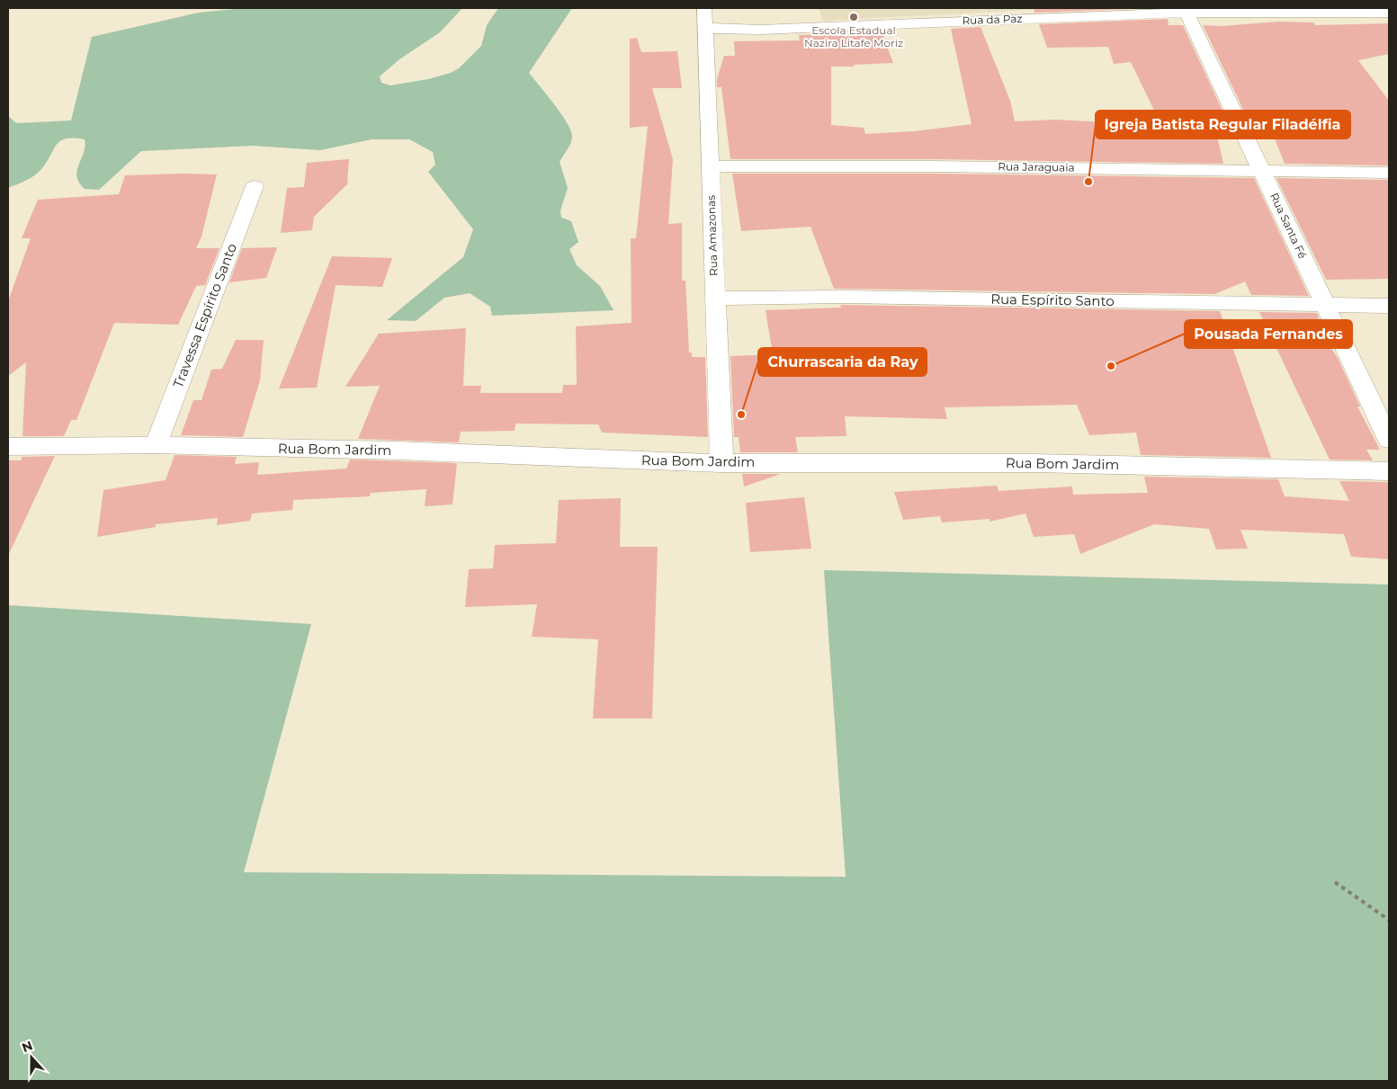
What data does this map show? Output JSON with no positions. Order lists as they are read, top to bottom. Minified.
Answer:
{"streets":{"street":["Rua da Paz","Rua Jaraguaia","Rua Santa Fé","Rua Amazonas","Rua Espírito Santo","Travessa Espírito Santo","Rua Bom Jardim"]},"crossings":[["Rua da Paz","Rua Santa Fé"],["Rua da Paz","Rua Amazonas"],["Rua Jaraguaia","Rua Santa Fé"],["Rua Jaraguaia","Rua Amazonas"],["Rua Santa Fé","Rua Espírito Santo"],["Rua Amazonas","Rua Espírito Santo"],["Rua Amazonas","Rua Bom Jardim"],["Travessa Espírito Santo","Rua Bom Jardim"]],"places":["Escola Estadual Nazira Litafe Moriz","Igreja Batista Regular Filadélfia","Pousada Fernandes","Churrascaria da Ray"],"north":"top"}
